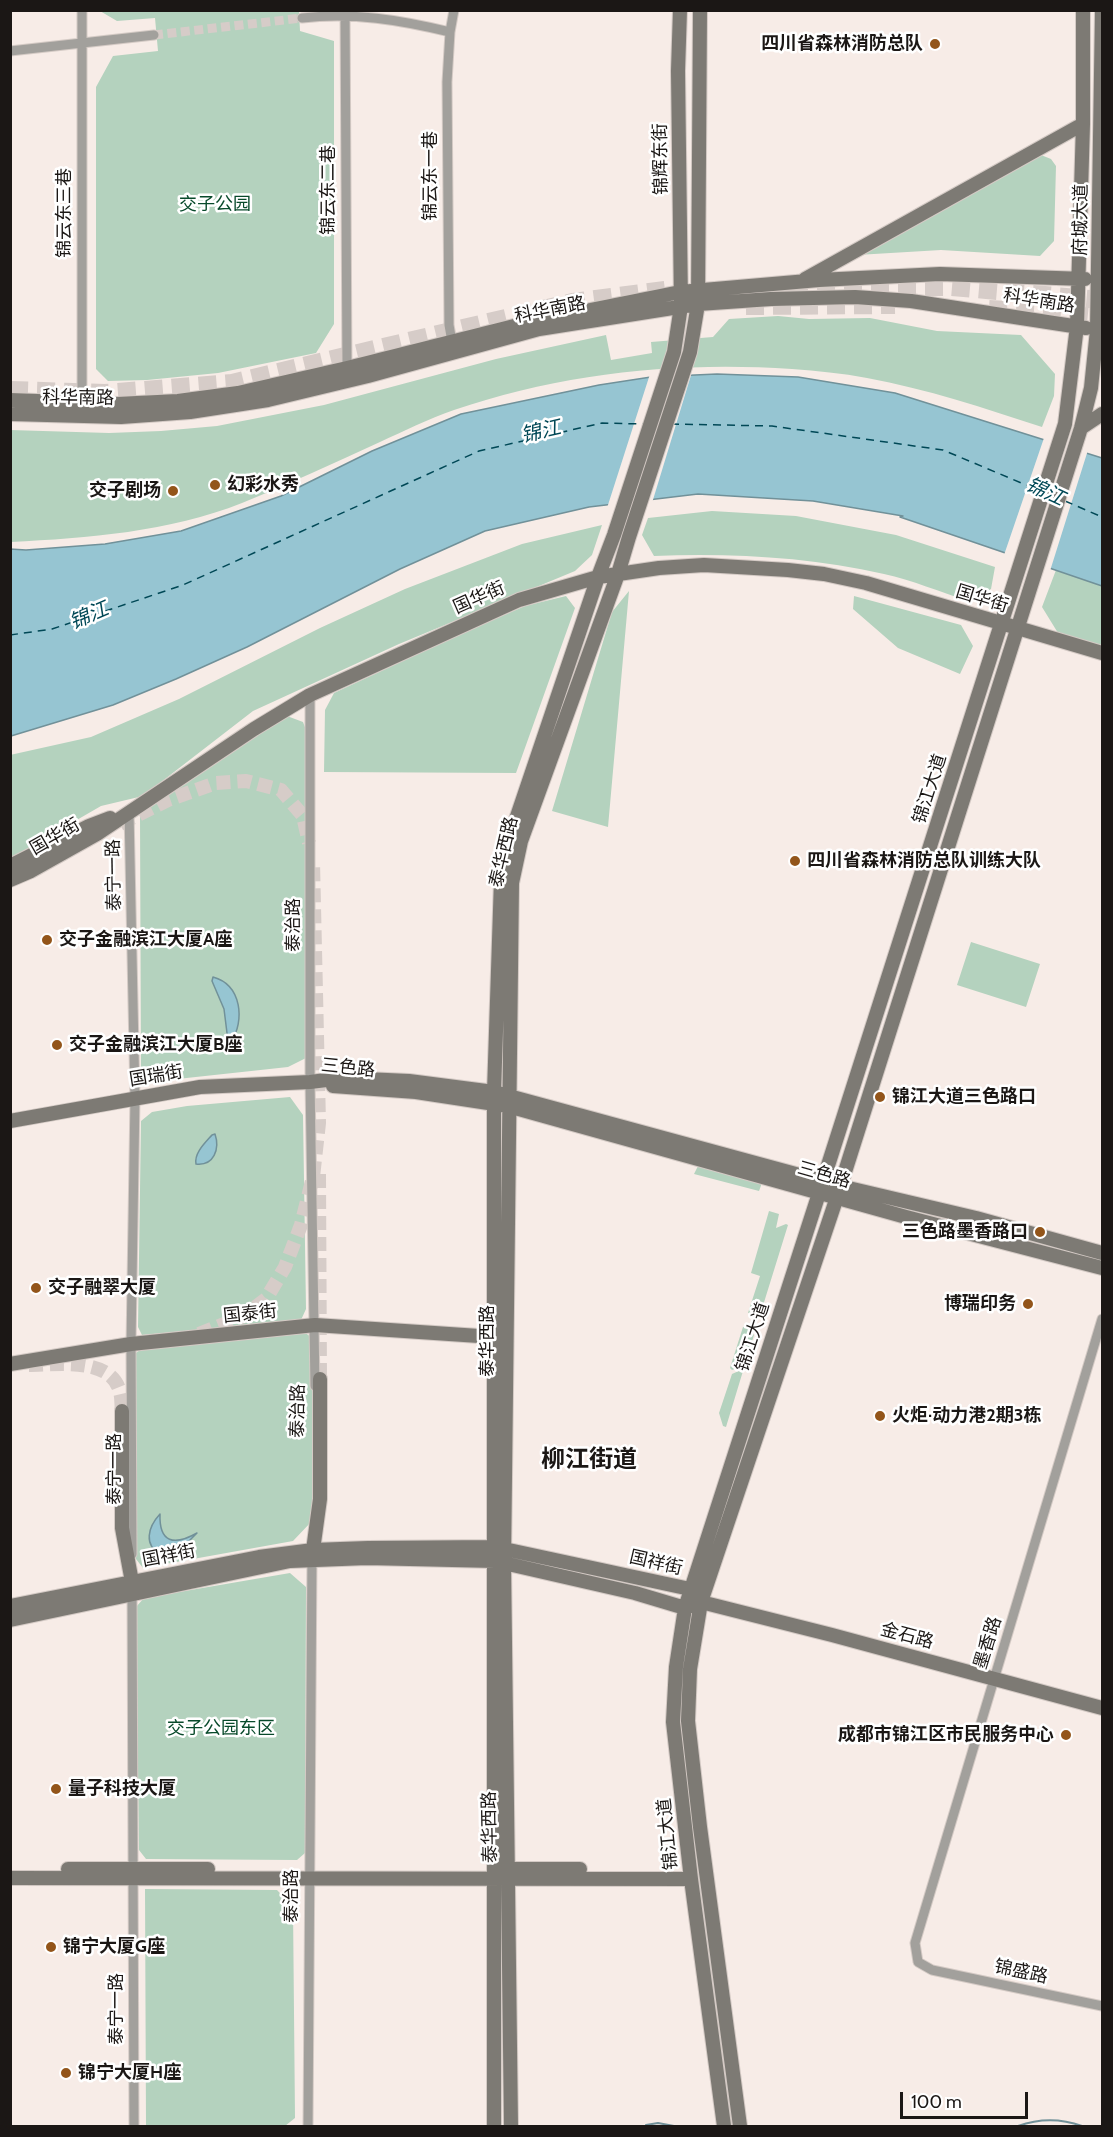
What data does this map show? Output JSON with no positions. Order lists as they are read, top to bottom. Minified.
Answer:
{"streets":{"street":["锦辉东街","锦云东一巷","锦云东二巷","锦云东三巷","府城大道","科华南路","国华街","锦江大道","泰华西路","泰宁一路","泰治路","三色路","国瑞街","国泰街","国祥街","金石路","墨香路","锦盛路"]},"crossings":[["锦辉东街","科华南路"],["锦辉东街","泰华西路"],["锦云东一巷","科华南路"],["锦云东二巷","科华南路"],["锦云东三巷","科华南路"],["府城大道","科华南路"],["府城大道","锦江大道"],["国华街","锦江大道"],["国华街","泰华西路"],["国华街","泰宁一路"],["国华街","泰治路"],["锦江大道","三色路"],["锦江大道","国祥街"],["锦江大道","金石路"],["泰华西路","三色路"],["泰华西路","国泰街"],["泰华西路","国祥街"],["泰宁一路","国瑞街"],["泰宁一路","国泰街"],["泰宁一路","国祥街"],["泰治路","三色路"],["泰治路","国瑞街"],["泰治路","国泰街"],["泰治路","国祥街"],["三色路","国瑞街"],["国祥街","金石路"],["金石路","墨香路"],["墨香路","锦盛路"]],"districts":["柳江街道"],"water":["锦江"],"parks":["交子公园","交子公园东区"],"places":["四川省森林消防总队","幻彩水秀","交子剧场","四川省森林消防总队训练大队","交子金融滨江大厦A座","交子金融滨江大厦B座","锦江大道三色路口","三色路墨香路口","交子融翠大厦","博瑞印务","火炬·动力港2期3栋","成都市锦江区市民服务中心","量子科技大厦","锦宁大厦G座","锦宁大厦H座"],"scale_bar":"100 m"}
